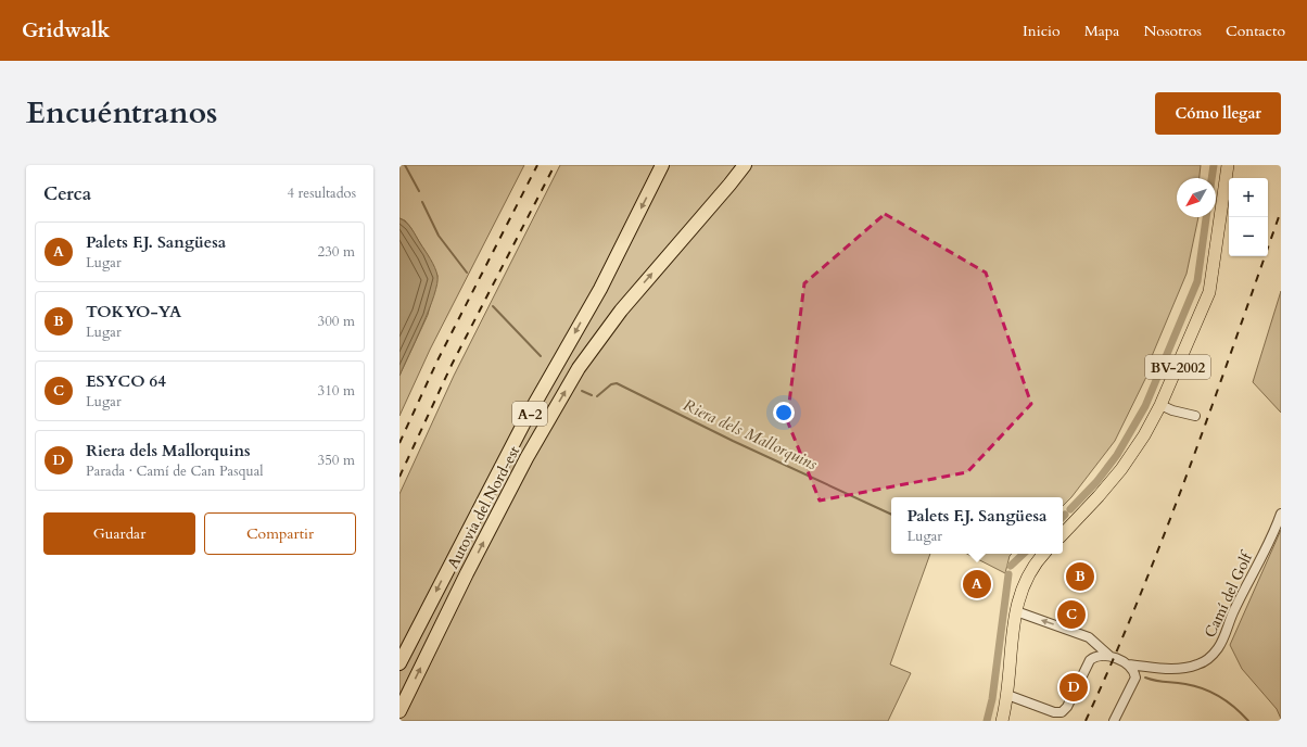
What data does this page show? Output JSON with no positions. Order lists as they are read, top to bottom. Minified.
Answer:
{"streets":{"highway":["A-2","Autovia del Nord-est"],"main road":["BV-2002"],"street":["Camí del Golf"]},"water":["Riera dels Mallorquins"],"north":"bottom left","page":{"header":"Gridwalk","nav":["Inicio","Mapa","Nosotros","Contacto"],"title":"Encuéntranos","buttons":["Cómo llegar",["Guardar","Compartir"]],"heading":["Cerca","4 resultados"],"map_buttons":["+","−"],"list":[{"mark":"A","name":"Palets F.J. Sangüesa","note":"Lugar","value":"230 m"},{"mark":"B","name":"TOKYO-YA","note":"Lugar","value":"300 m"},{"mark":"C","name":"ESYCO 64","note":"Lugar","value":"310 m"},{"mark":"D","name":"Riera dels Mallorquins","note":"Parada · Camí de Can Pasqual","value":"350 m"}],"popup":["Palets F.J. Sangüesa","Lugar"],"pins":["B","A","C","D"]}}
